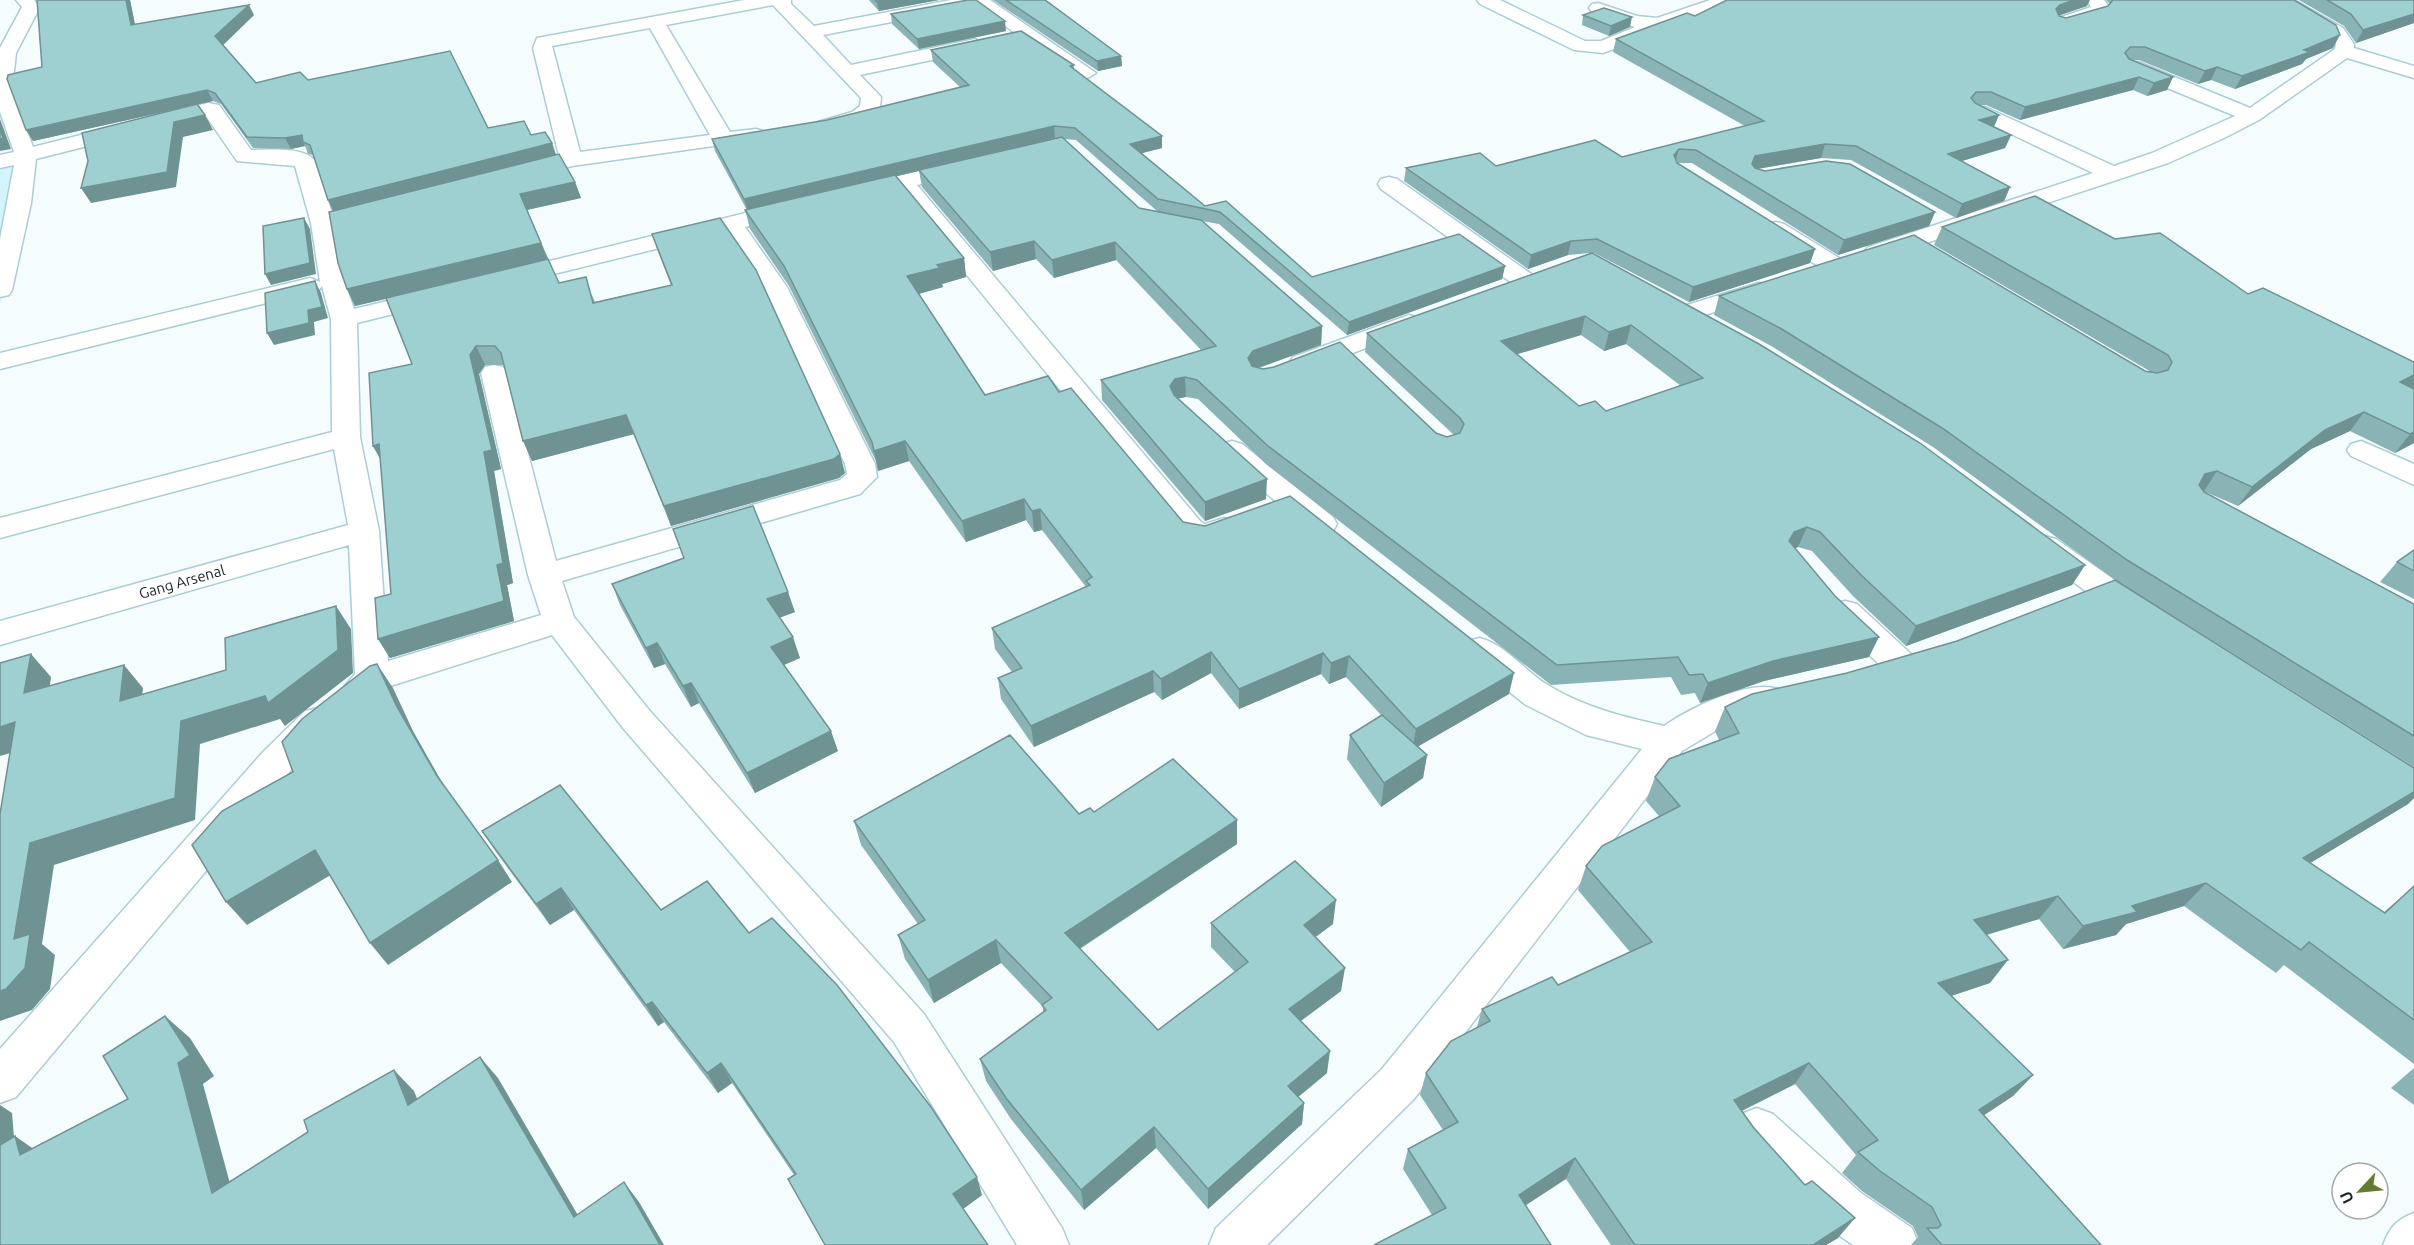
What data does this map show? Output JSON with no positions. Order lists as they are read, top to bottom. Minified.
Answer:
{"streets":{"street":["Gang Arsenal"]},"north":"bottom left"}
